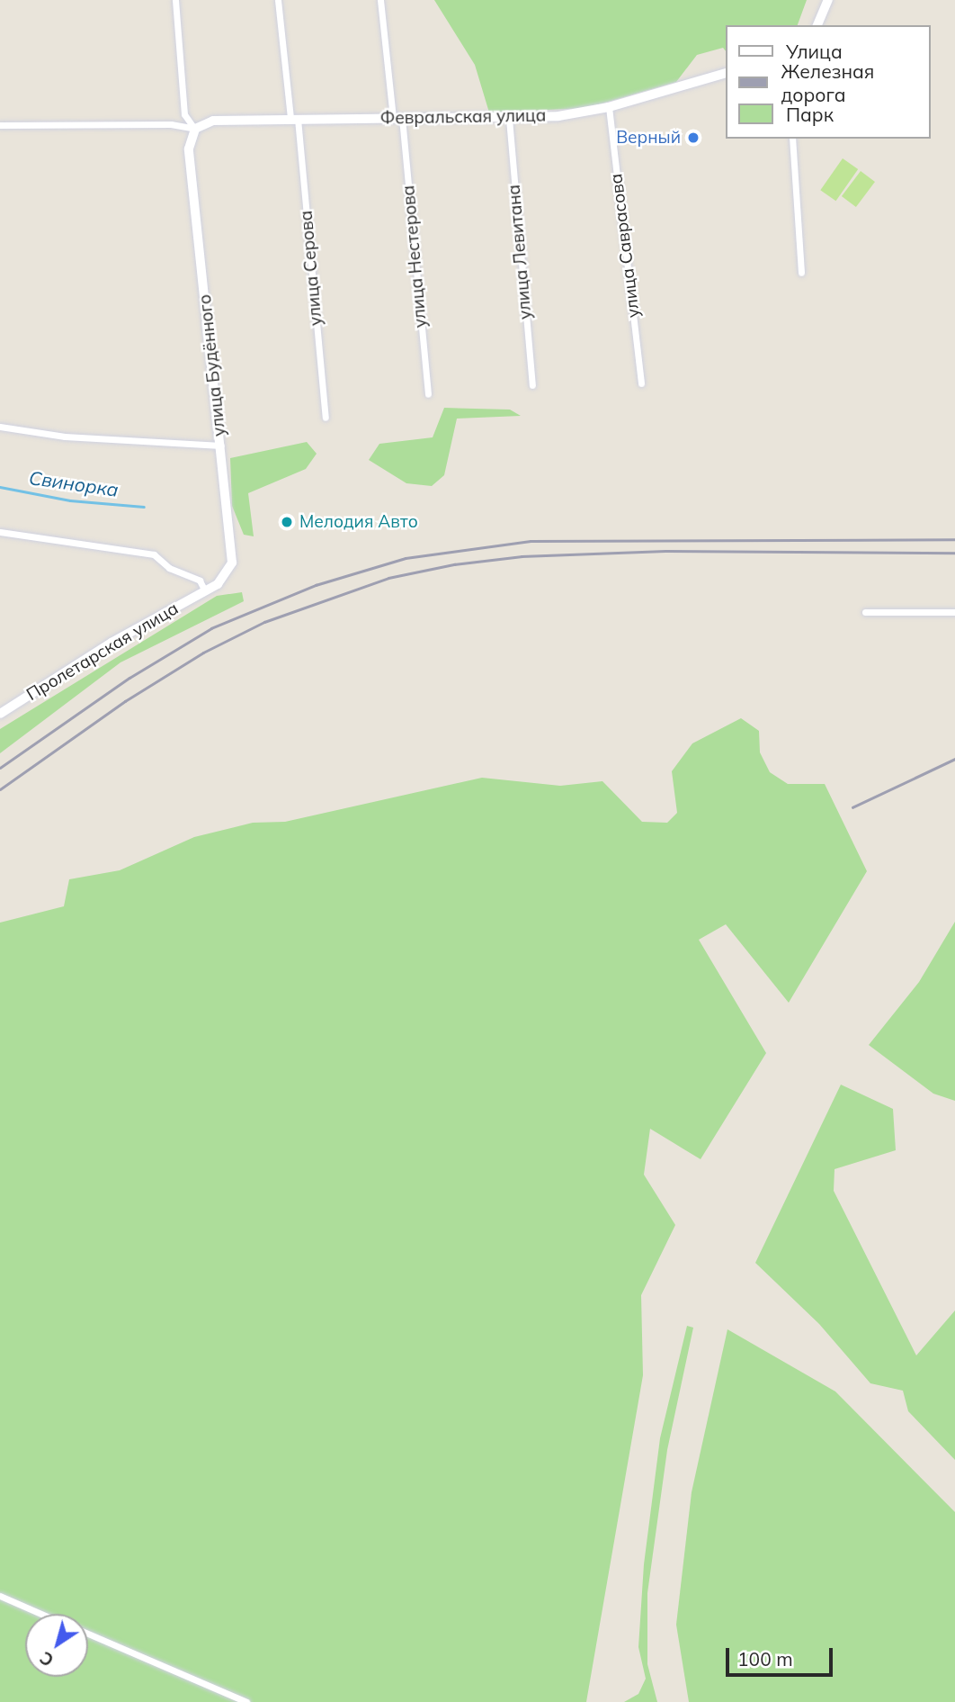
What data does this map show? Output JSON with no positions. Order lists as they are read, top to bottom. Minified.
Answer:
{"streets":{"main road":["Февральская улица","улица Будённого","Пролетарская улица"],"street":["улица Саврасова","улица Левитана","улица Нестерова","улица Серова"]},"crossings":[["Февральская улица","улица Саврасова"],["Февральская улица","улица Левитана"],["Февральская улица","улица Нестерова"],["Февральская улица","улица Серова"],["Февральская улица","улица Будённого"],["улица Будённого","Пролетарская улица"]],"water":["Свинорка"],"places":["Верный","Мелодия Авто"],"legend":["Улица","Железная дорога","Парк"],"scale_bar":"100 m","north":"bottom left"}
